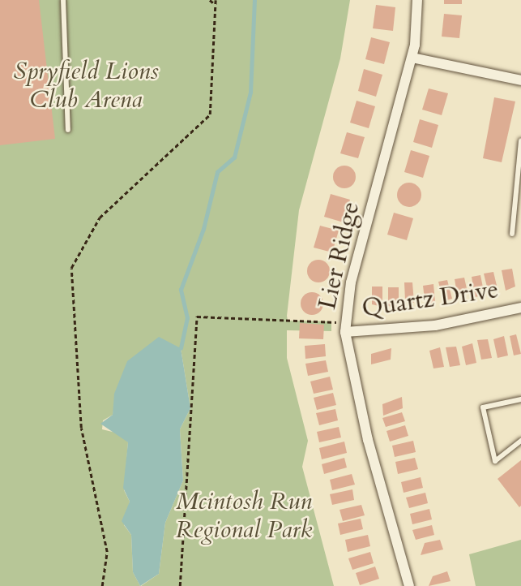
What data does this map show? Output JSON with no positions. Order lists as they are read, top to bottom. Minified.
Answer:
{"streets":{"street":["Lier Ridge","Quartz Drive"]},"crossings":[["Lier Ridge","Quartz Drive"]],"parks":["Spryfield Lions Club Arena","Mcintosh Run Regional Park"]}
